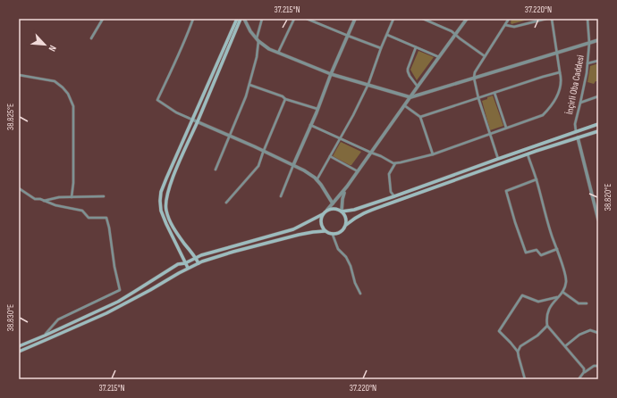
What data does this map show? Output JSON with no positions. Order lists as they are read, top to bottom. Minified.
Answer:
{"streets":{"street":["İnçirli Oba Caddesi"]},"north":"bottom right","coordinates":["37.215°N","37.220°N","38.825°E","38.820°E","38.830°E"]}
